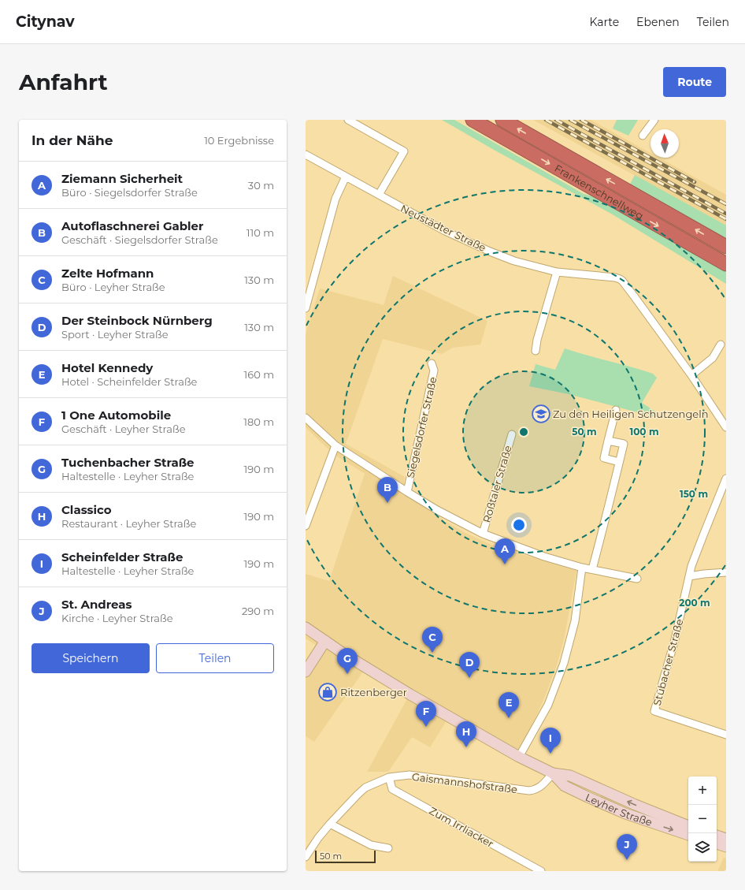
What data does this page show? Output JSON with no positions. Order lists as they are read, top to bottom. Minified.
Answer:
{"streets":{"highway":["Frankenschnellweg"],"main road":["Leyher Straße"],"street":["Neustädter Straße","Siegelsdorfer Straße","Roßtaler Straße","Stübacher Straße","Gaismannshofstraße","Zum Irrliacker"]},"crossings":[["Siegelsdorfer Straße","Roßtaler Straße"],["Gaismannshofstraße","Leyher Straße"],["Gaismannshofstraße","Zum Irrliacker"]],"places":{"school or university":["Zu den Heiligen Schutzengeln"],"shop":["Ritzenberger"]},"scale_bar":"50 m","north":"top","page":{"header":"Citynav","nav":["Karte","Ebenen","Teilen"],"buttons":["Route",["Speichern","Teilen"]],"title":"Anfahrt","heading":["In der Nähe","10 Ergebnisse"],"list":[{"mark":"A","name":"Ziemann Sicherheit","note":"Büro · Siegelsdorfer Straße","value":"30 m"},{"mark":"B","name":"Autoflaschnerei Gabler","note":"Geschäft · Siegelsdorfer Straße","value":"110 m"},{"mark":"C","name":"Zelte Hofmann","note":"Büro · Leyher Straße","value":"130 m"},{"mark":"D","name":"Der Steinbock Nürnberg","note":"Sport · Leyher Straße","value":"130 m"},{"mark":"E","name":"Hotel Kennedy","note":"Hotel · Scheinfelder Straße","value":"160 m"},{"mark":"F","name":"1 One Automobile","note":"Geschäft · Leyher Straße","value":"180 m"},{"mark":"G","name":"Tuchenbacher Straße","note":"Haltestelle · Leyher Straße","value":"190 m"},{"mark":"H","name":"Classico","note":"Restaurant · Leyher Straße","value":"190 m"},{"mark":"I","name":"Scheinfelder Straße","note":"Haltestelle · Leyher Straße","value":"190 m"},{"mark":"J","name":"St. Andreas","note":"Kirche · Leyher Straße","value":"290 m"}],"pins":["B","A","C","G","D","E","F","H","I","J"],"map_buttons":["+","−"],"scale":"50 m"},"rings":["50 m","100 m","150 m","200 m"]}
